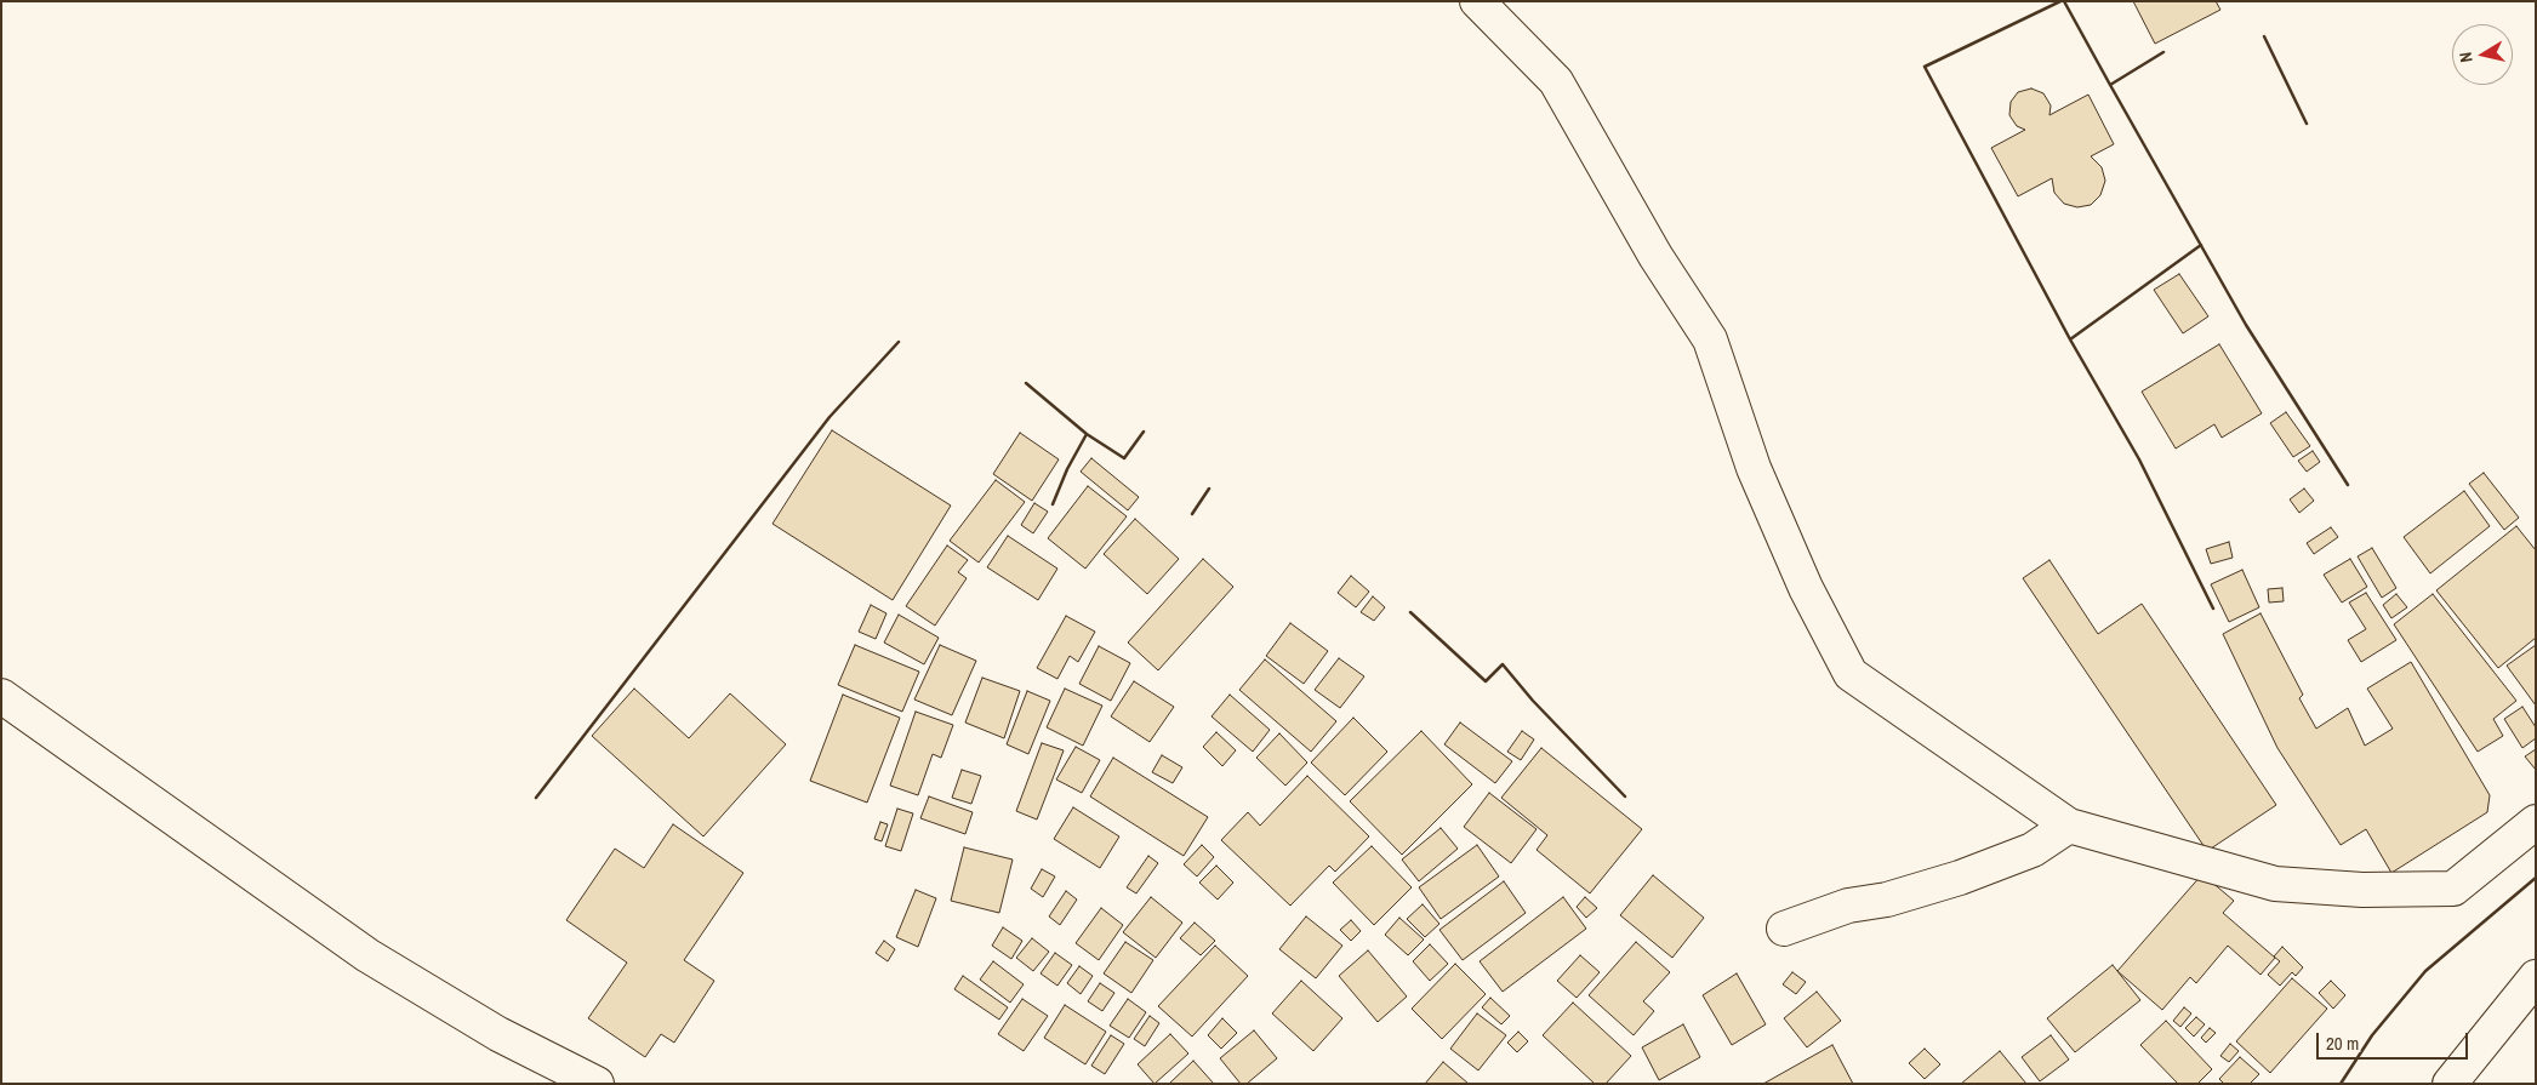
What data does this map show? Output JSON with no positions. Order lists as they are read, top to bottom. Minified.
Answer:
{"scale_bar":"20 m","north":"left"}
